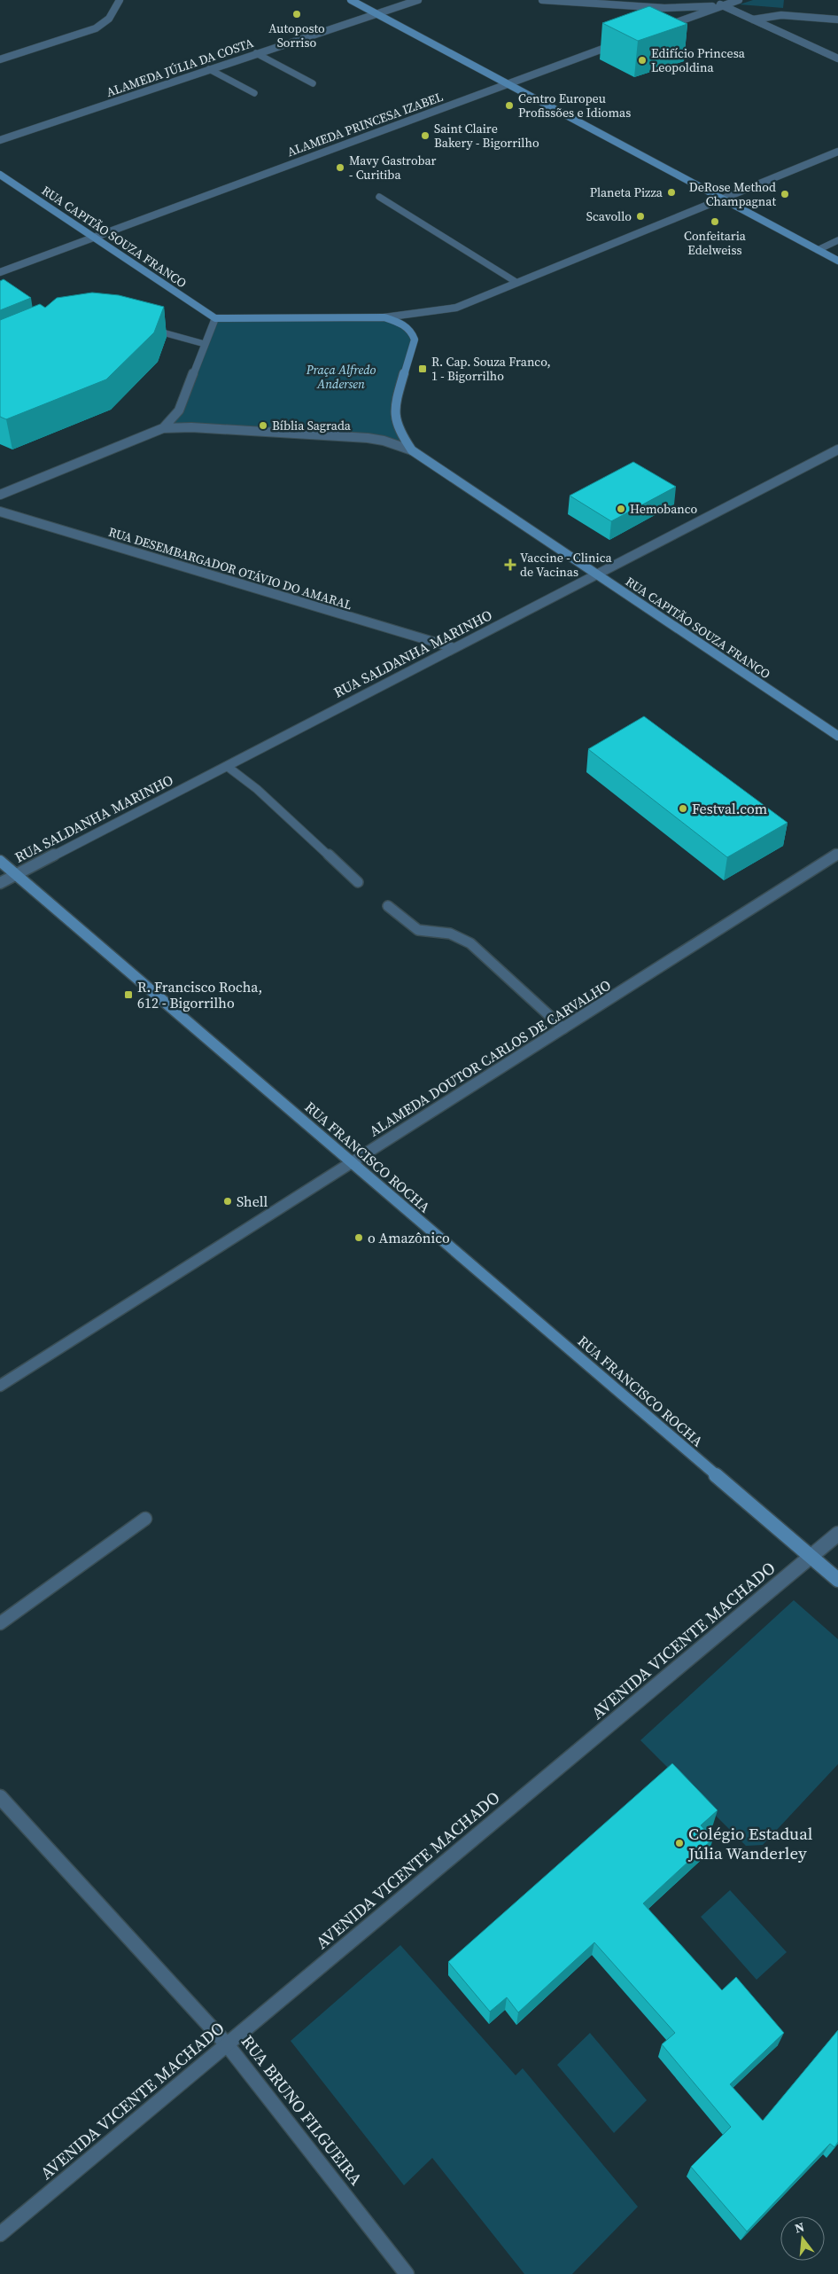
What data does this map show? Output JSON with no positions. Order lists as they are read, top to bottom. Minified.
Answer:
{"streets":{"main road":["RUA CAPITÃO SOUZA FRANCO","RUA FRANCISCO ROCHA"],"street":["ALAMEDA JÚLIA DA COSTA","ALAMEDA PRINCESA IZABEL","RUA DESEMBARGADOR OTÁVIO DO AMARAL","RUA SALDANHA MARINHO","ALAMEDA DOUTOR CARLOS DE CARVALHO","AVENIDA VICENTE MACHADO","RUA BRUNO FILGUEIRA"]},"crossings":[["ALAMEDA PRINCESA IZABEL","RUA CAPITÃO SOUZA FRANCO"],["RUA CAPITÃO SOUZA FRANCO","RUA SALDANHA MARINHO"],["RUA DESEMBARGADOR OTÁVIO DO AMARAL","RUA SALDANHA MARINHO"],["RUA SALDANHA MARINHO","RUA FRANCISCO ROCHA"],["ALAMEDA DOUTOR CARLOS DE CARVALHO","RUA FRANCISCO ROCHA"],["RUA FRANCISCO ROCHA","AVENIDA VICENTE MACHADO"],["AVENIDA VICENTE MACHADO","RUA BRUNO FILGUEIRA"]],"parks":["Praça Alfredo Andersen"],"places":{"other":["Autoposto Sorriso","Edifício Princesa Leopoldina","Centro Europeu Profissões e Idiomas","Saint Claire Bakery - Bigorrilho","Mavy Gastrobar - Curitiba","Planeta Pizza","DeRose Method Champagnat","Scavollo","Confeitaria Edelweiss","Bíblia Sagrada","Hemobanco","Festval.com","Shell","o Amazônico","Colégio Estadual Júlia Wanderley"],"transit":["R. Cap. Souza Franco, 1 - Bigorrilho","R. Francisco Rocha, 612 - Bigorrilho"],"health":["Vaccine - Clinica de Vacinas"]},"north":"top"}
